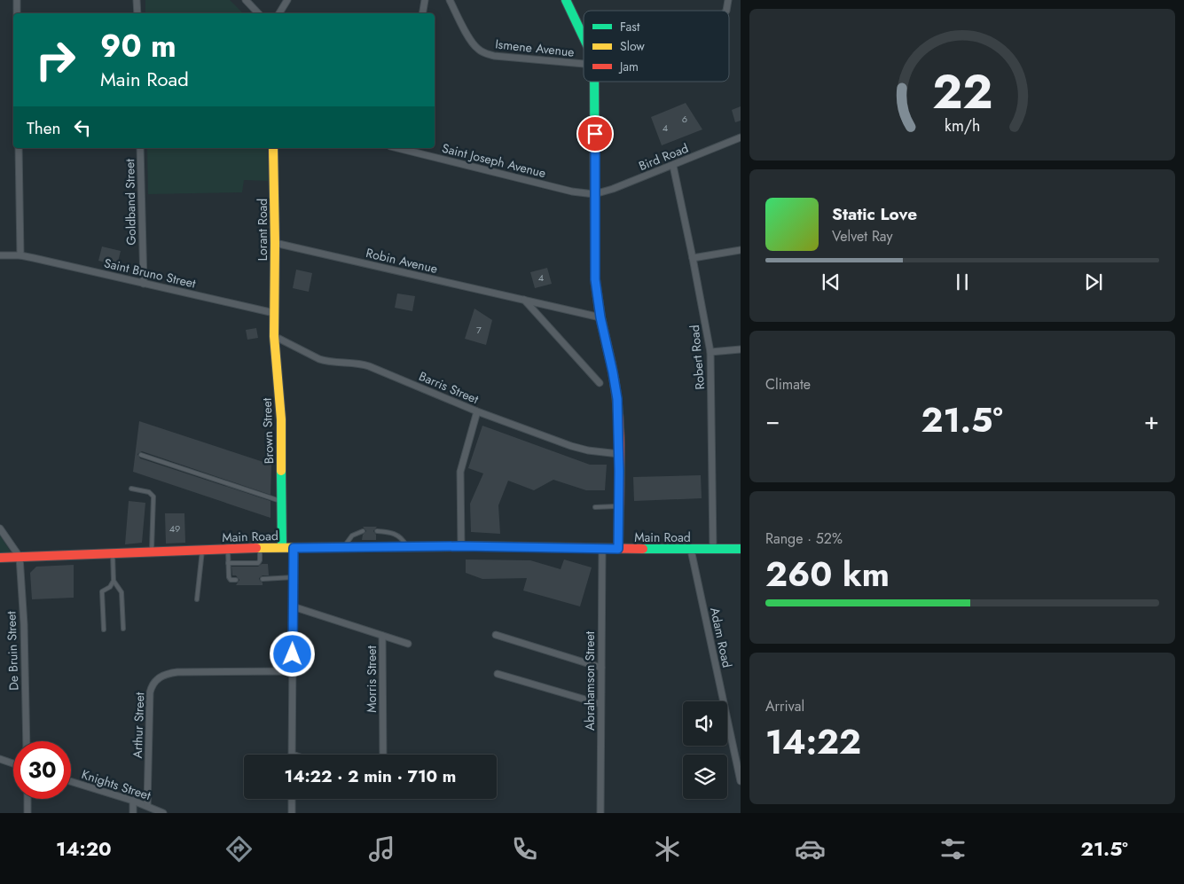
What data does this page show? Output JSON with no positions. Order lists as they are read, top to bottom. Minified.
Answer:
{"streets":{"street":["Ismene Avenue","Bird Road","Saint Joseph Avenue","Goldband Street","Lorant Road","Robin Avenue","Saint Bruno Street","Robert Road","Barris Street","Brown Street","Main Road","Adam Road","De Bruin Street","Morris Street","Abrahamson Street","Arthur Street","Knights Street"]},"crossings":[["Bird Road","Saint Joseph Avenue"],["Bird Road","Robert Road"],["Goldband Street","Saint Bruno Street"],["Lorant Road","Robin Avenue"],["Lorant Road","Saint Bruno Street"],["Lorant Road","Brown Street"],["Saint Bruno Street","Brown Street"],["Robert Road","Main Road"],["Barris Street","Brown Street"],["Brown Street","Main Road"],["Main Road","Adam Road"],["Main Road","De Bruin Street"],["Main Road","Abrahamson Street"],["Arthur Street","Knights Street"]],"house_numbers":["6","4","4","7","49"],"legend":["Fast","Slow","Jam"],"page":{"turn":["90 m","Main Road"],"then":"Then","song":["Static Love","Velvet Ray"],"tile":["Climate",["Range · 52%","260 km"],["Arrival","14:22"]],"heat":["−","21.5°","+"],"limit":"30","trip":"14:22 · 2 min · 710 m","tabs":["14:20","21.5°"],"gauge":["22","km/h"]}}
